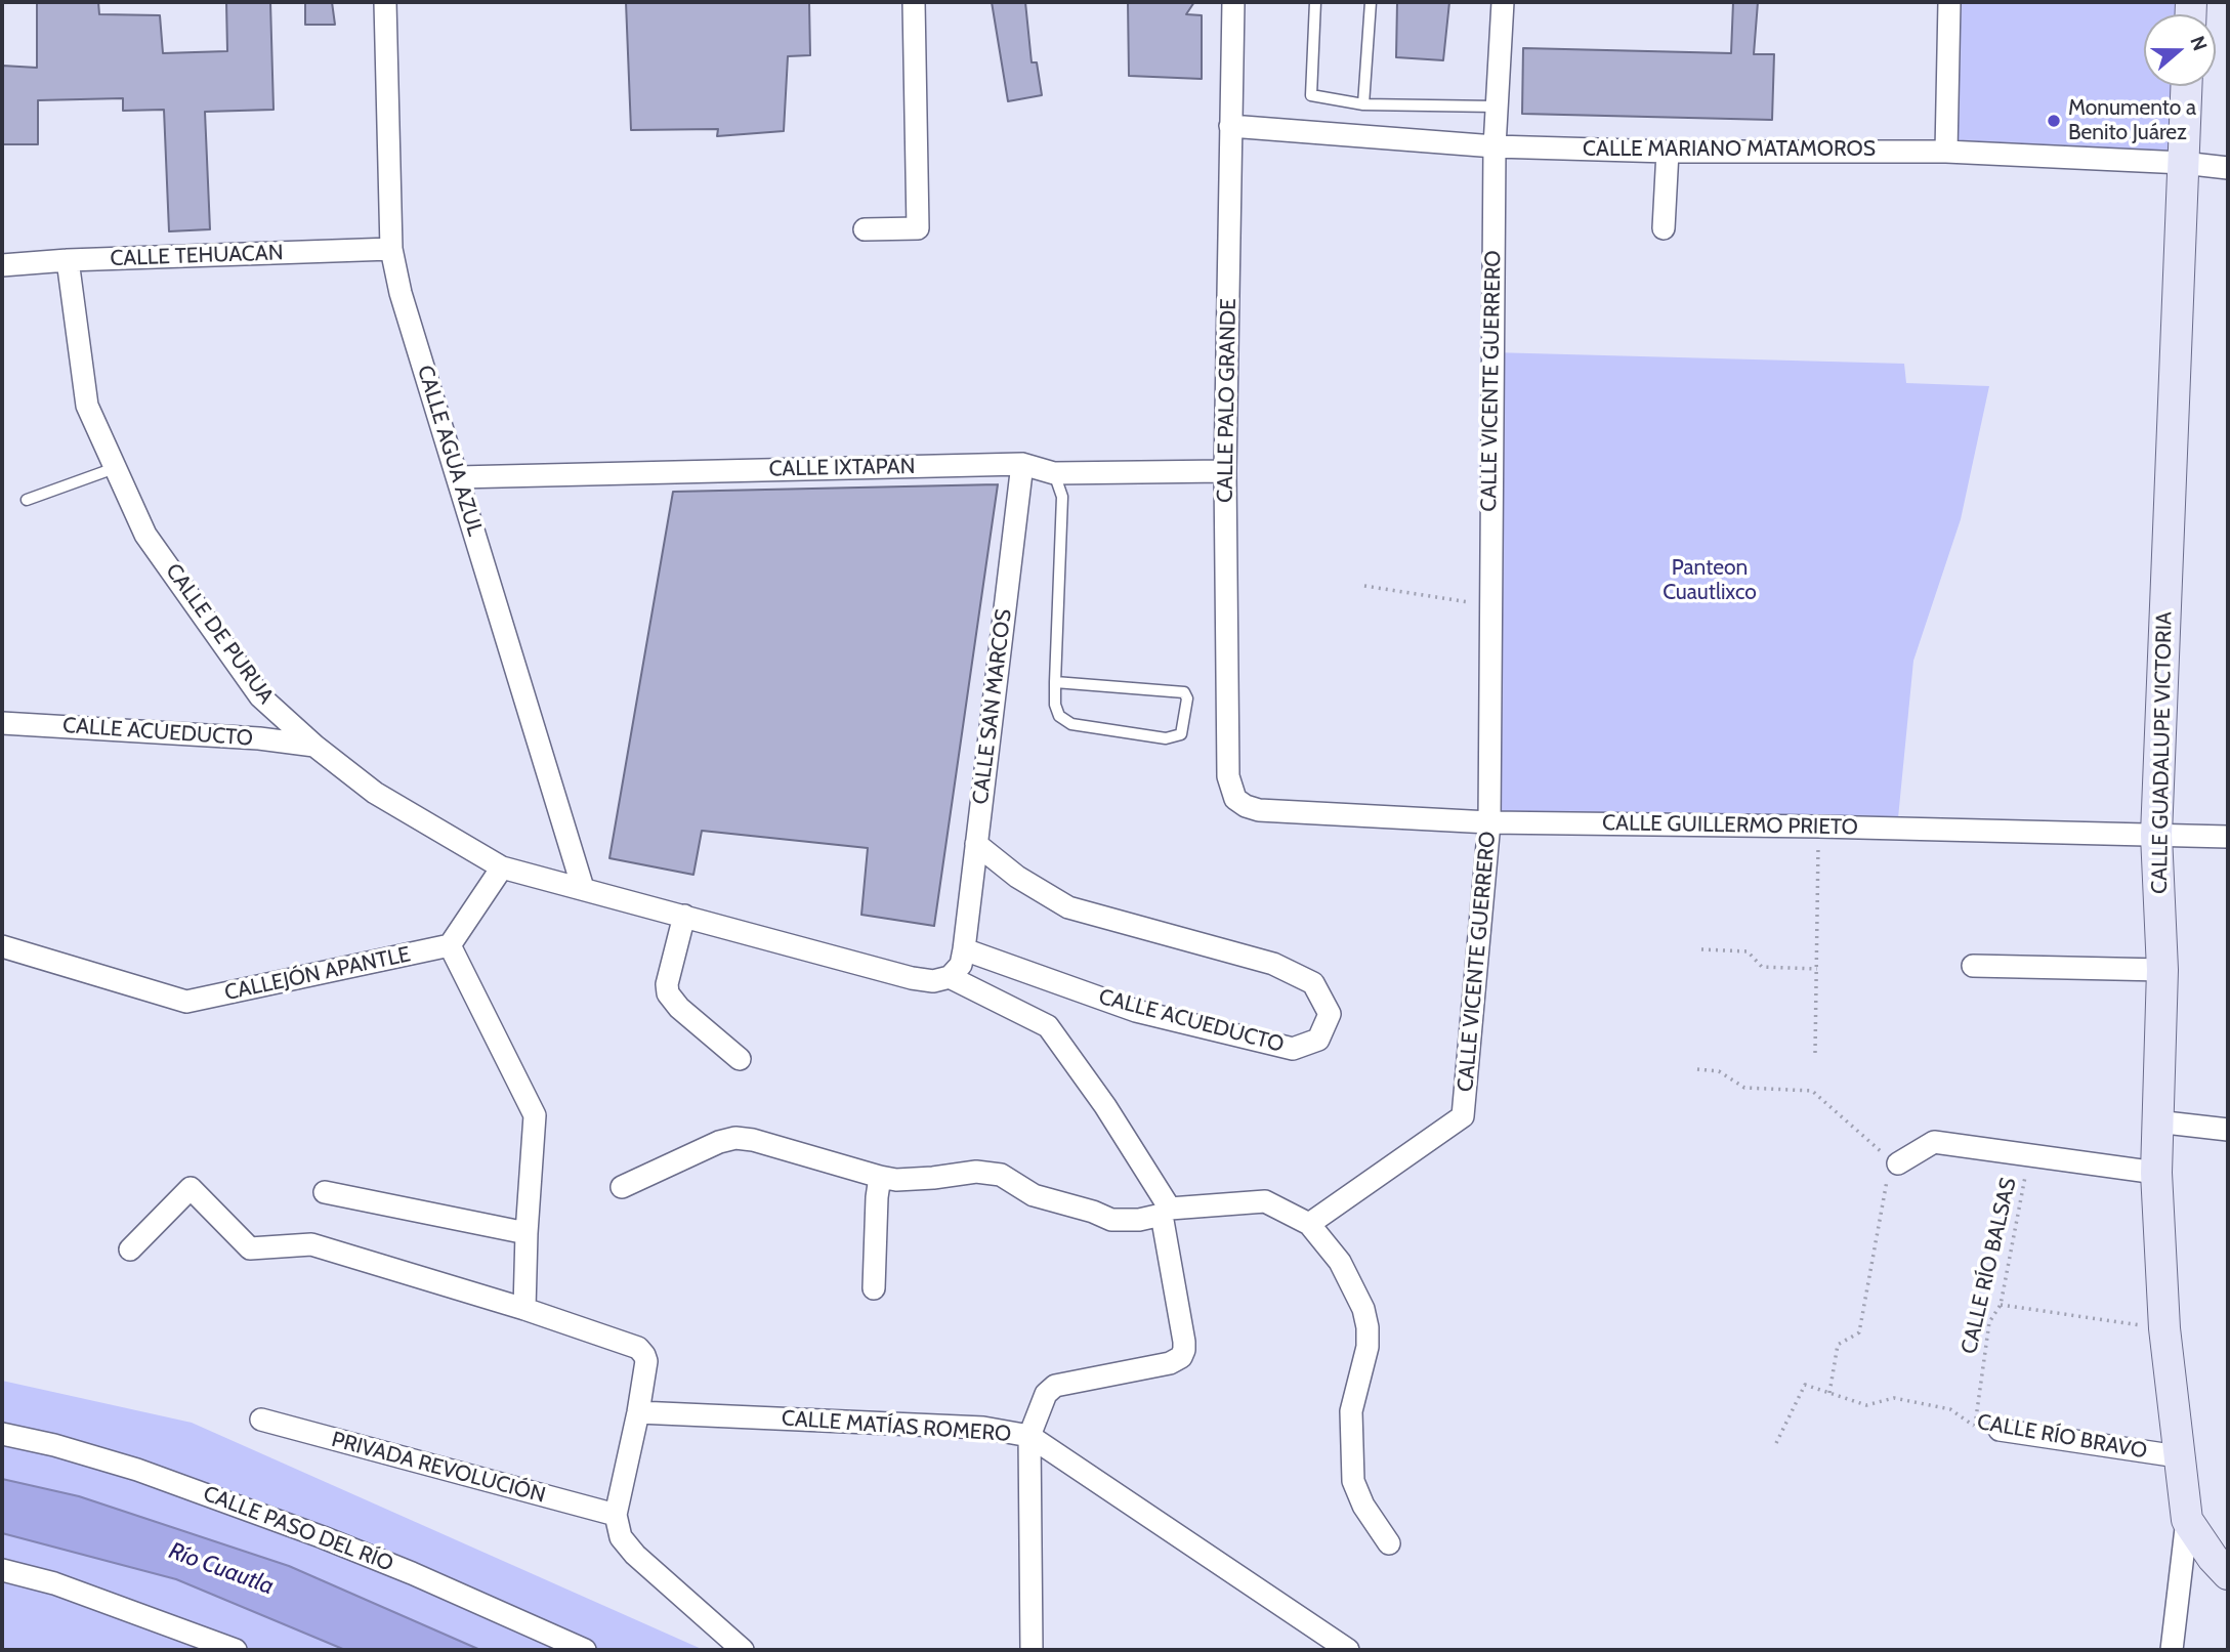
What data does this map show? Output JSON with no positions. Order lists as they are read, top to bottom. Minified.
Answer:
{"streets":{"street":["CALLE MARIANO MATAMOROS","CALLE TEHUACAN","CALLE VICENTE GUERRERO","CALLE PALO GRANDE","CALLE AGUA AZUL","CALLE IXTAPAN","CALLE DE PURUA","CALLE SAN MARCOS","CALLE ACUEDUCTO","CALLE GUADALUPE VICTORIA","CALLE GUILLERMO PRIETO","CALLEJÓN APANTLE","CALLE MATÍAS ROMERO","CALLE RÍO BRAVO","PRIVADA REVOLUCIÓN","CALLE PASO DEL RÍO"],"path":["CALLE RÍO BALSAS"]},"crossings":[["CALLE MARIANO MATAMOROS","CALLE VICENTE GUERRERO"],["CALLE MARIANO MATAMOROS","CALLE PALO GRANDE"],["CALLE MARIANO MATAMOROS","CALLE GUADALUPE VICTORIA"],["CALLE TEHUACAN","CALLE AGUA AZUL"],["CALLE TEHUACAN","CALLE DE PURUA"],["CALLE VICENTE GUERRERO","CALLE GUILLERMO PRIETO"],["CALLE PALO GRANDE","CALLE IXTAPAN"],["CALLE PALO GRANDE","CALLE GUILLERMO PRIETO"],["CALLE AGUA AZUL","CALLE IXTAPAN"],["CALLE AGUA AZUL","CALLE DE PURUA"],["CALLE IXTAPAN","CALLE SAN MARCOS"],["CALLE DE PURUA","CALLE ACUEDUCTO"],["CALLE SAN MARCOS","CALLE ACUEDUCTO"],["CALLE GUADALUPE VICTORIA","CALLE GUILLERMO PRIETO"],["CALLE GUADALUPE VICTORIA","CALLE RÍO BRAVO"],["CALLE RÍO BALSAS","CALLE RÍO BRAVO"]],"water":["Río Cuautla"],"parks":["Panteon Cuautlixco"],"places":["Monumento a Benito Juárez"],"north":"right"}
